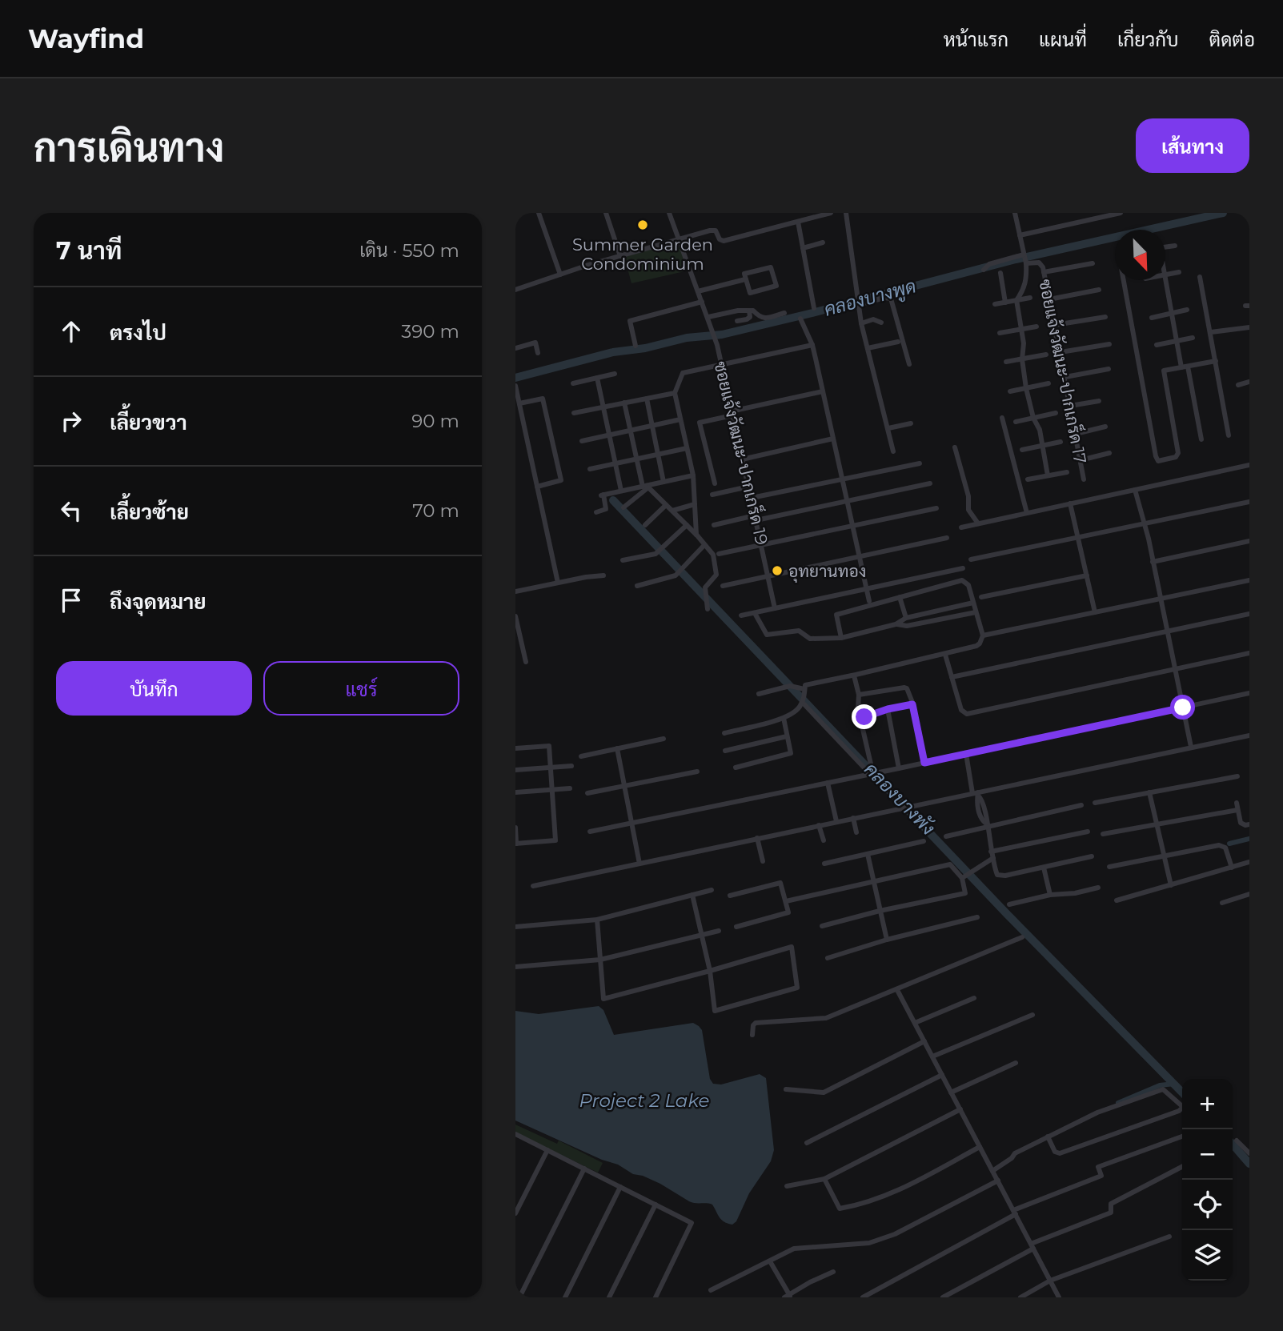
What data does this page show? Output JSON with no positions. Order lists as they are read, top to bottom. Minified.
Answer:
{"streets":{"street":["ซอยแจ้งวัฒนะ-ปากเกร็ด 17","ซอยแจ้งวัฒนะ-ปากเกร็ด 19"]},"water":["คลองบางพูด","คลองบางพัง","Project 2 Lake"],"places":["Summer Garden Condominium","อุทยานทอง"],"north":"bottom right","page":{"header":"Wayfind","nav":["หน้าแรก","แผนที่","เกี่ยวกับ","ติดต่อ"],"buttons":["เส้นทาง",["บันทึก","แชร์"]],"title":"การเดินทาง","heading":["7 นาที","เดิน · 550 m"],"list":[["ตรงไป","390 m"],["เลี้ยวขวา","90 m"],["เลี้ยวซ้าย","70 m"],"ถึงจุดหมาย"],"map_buttons":["+","−"]}}
